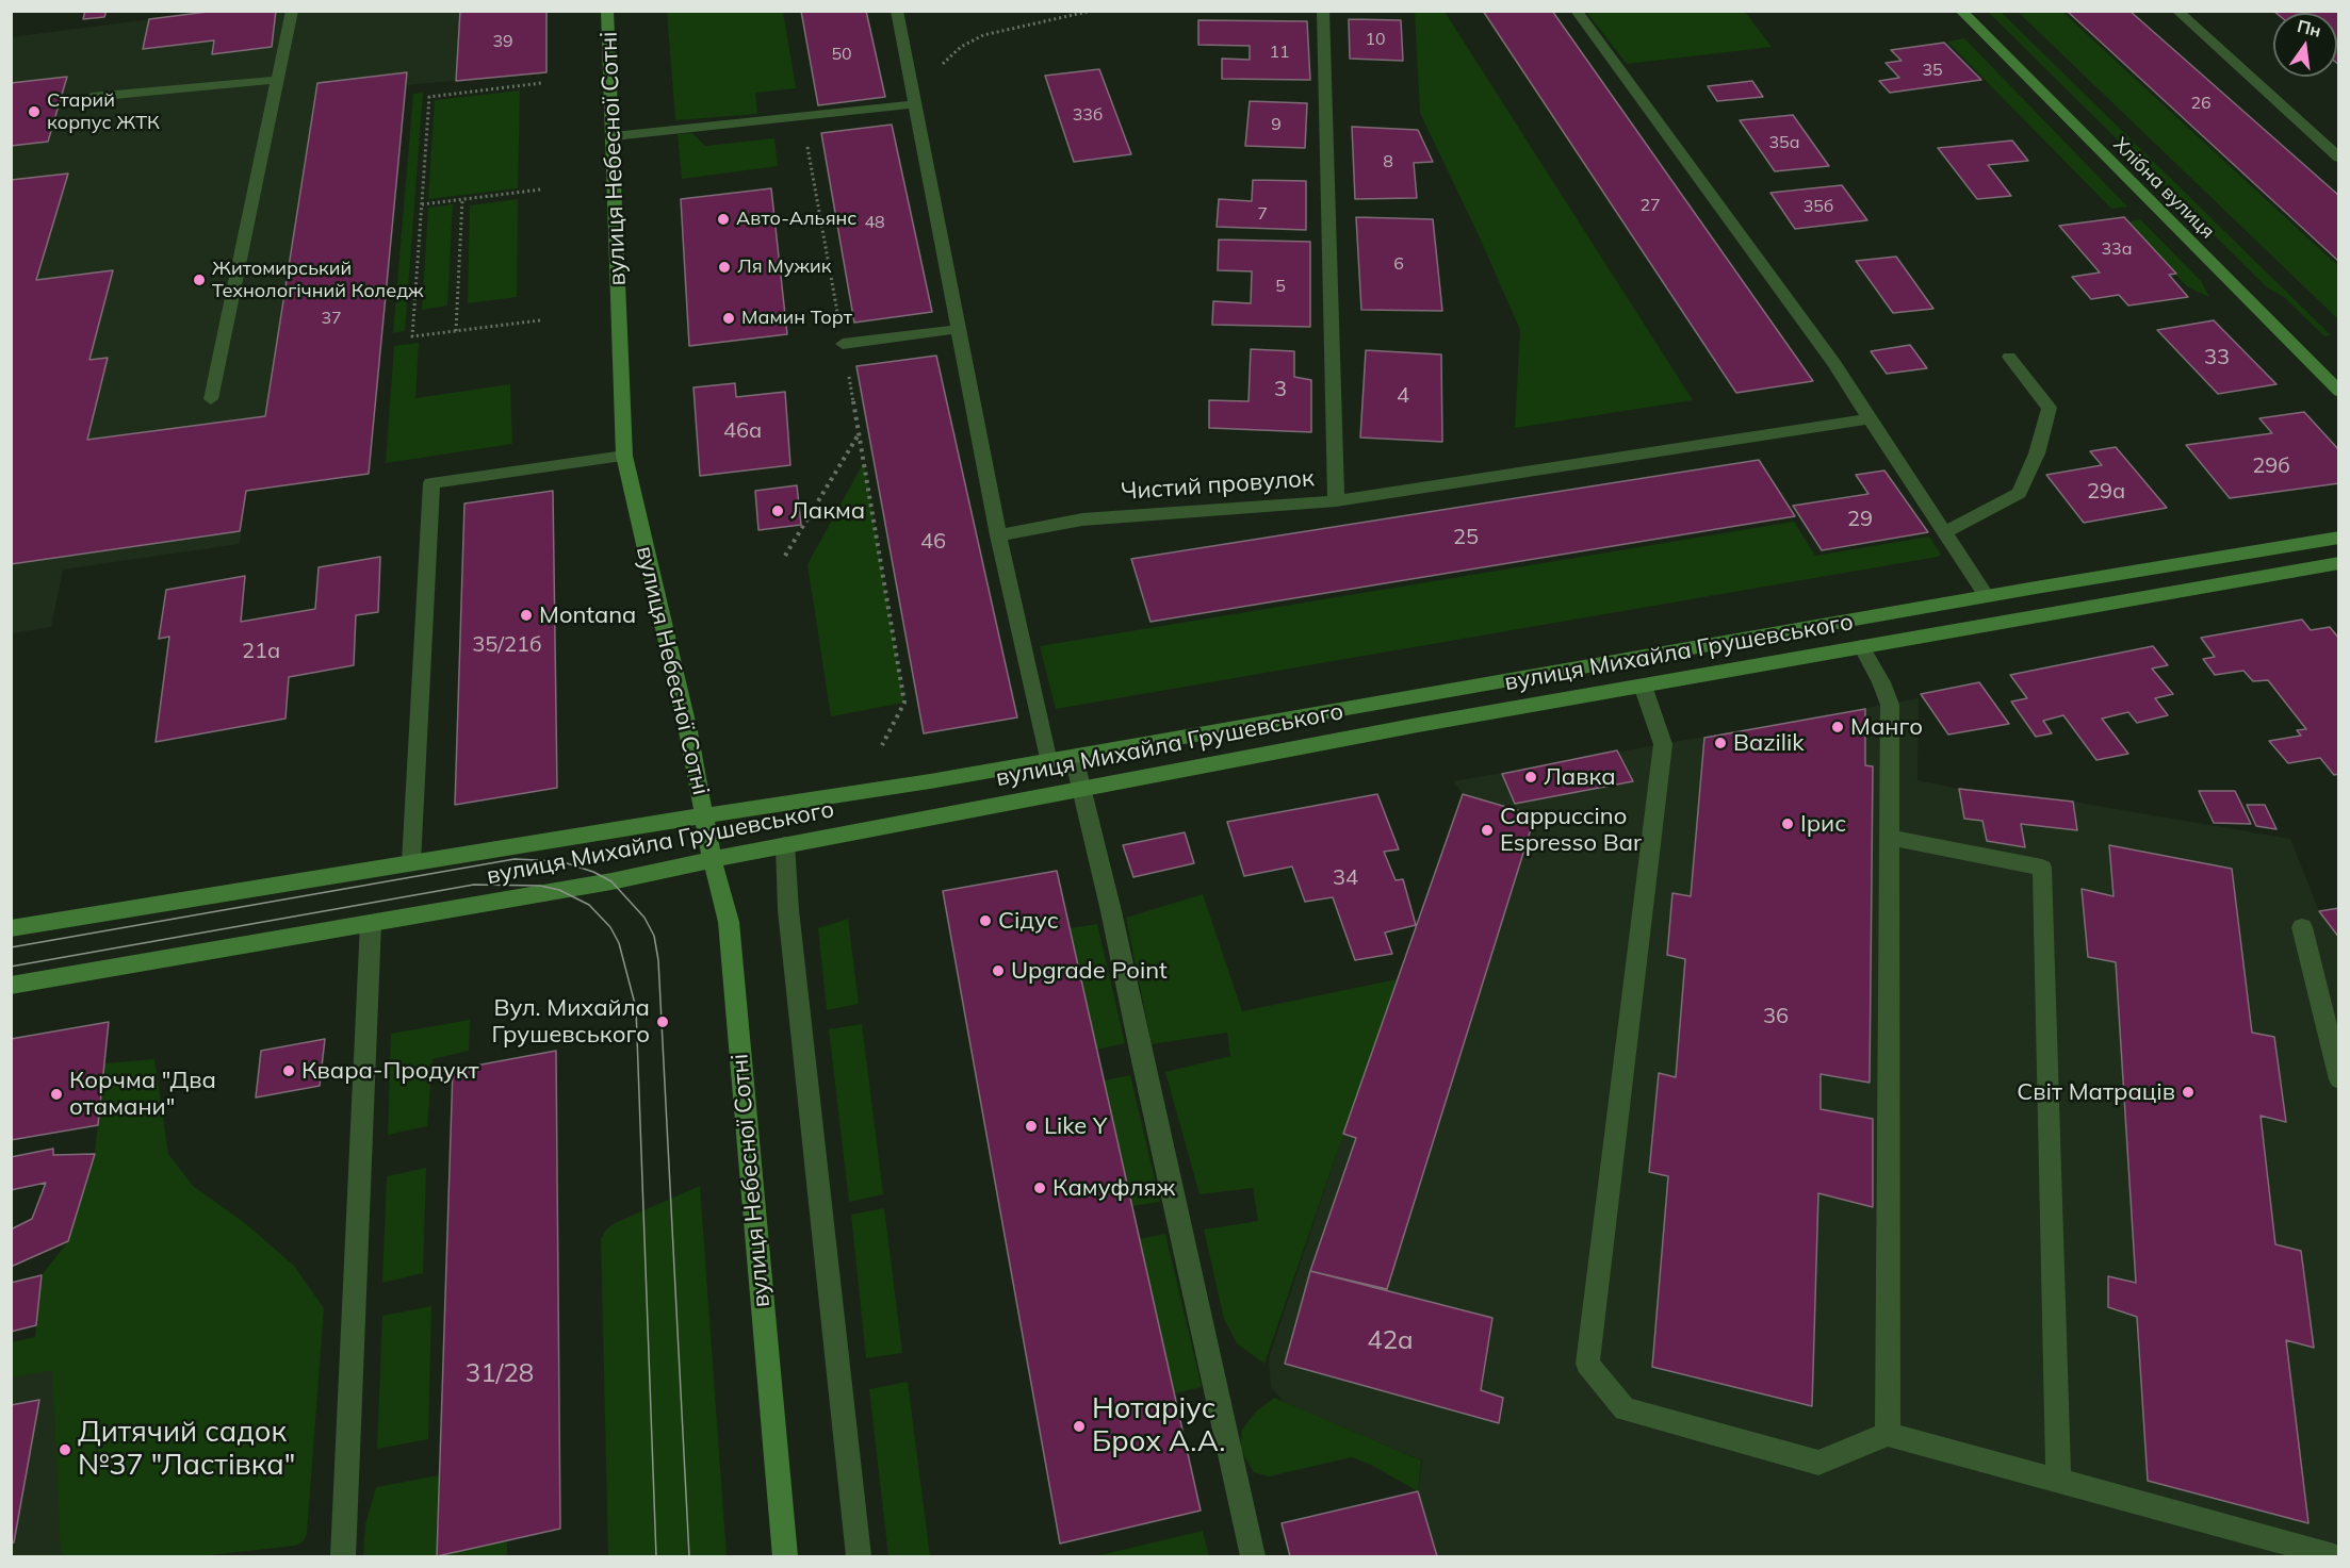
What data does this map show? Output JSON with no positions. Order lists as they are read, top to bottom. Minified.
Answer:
{"streets":{"main road":["вулиця Небесної Сотні","Хлібна вулиця","вулиця Михайла Грушевського"],"street":["Чистий провулок"]},"crossings":[["вулиця Небесної Сотні","вулиця Михайла Грушевського"]],"places":["Старий корпус ЖТК","Авто-Альянс","Ля Мужик","Житомирський Технологічний Коледж","Мамин Торт","Лакма","Montana","Манго","Bazilik","Лавка","Ірис","Cappuccino Espresso Bar","Сідус","Upgrade Point","Вул. Михайла Грушевського","Квара-Продукт","Світ Матраців","Корчма \"Два отамани\"","Like Y","Камуфляж","Нотаріус Брох А.А.","Дитячий садок №37 \"Ластівка\""],"house_numbers":["10","39","11","50","35","26","33б","9","35а","8","27","35б","7","48","33а","6","5","37","33","3","4","46а","29б","29а","29","25","46","35/21б","21а","34","36","42а","31/28"],"north":"top"}
